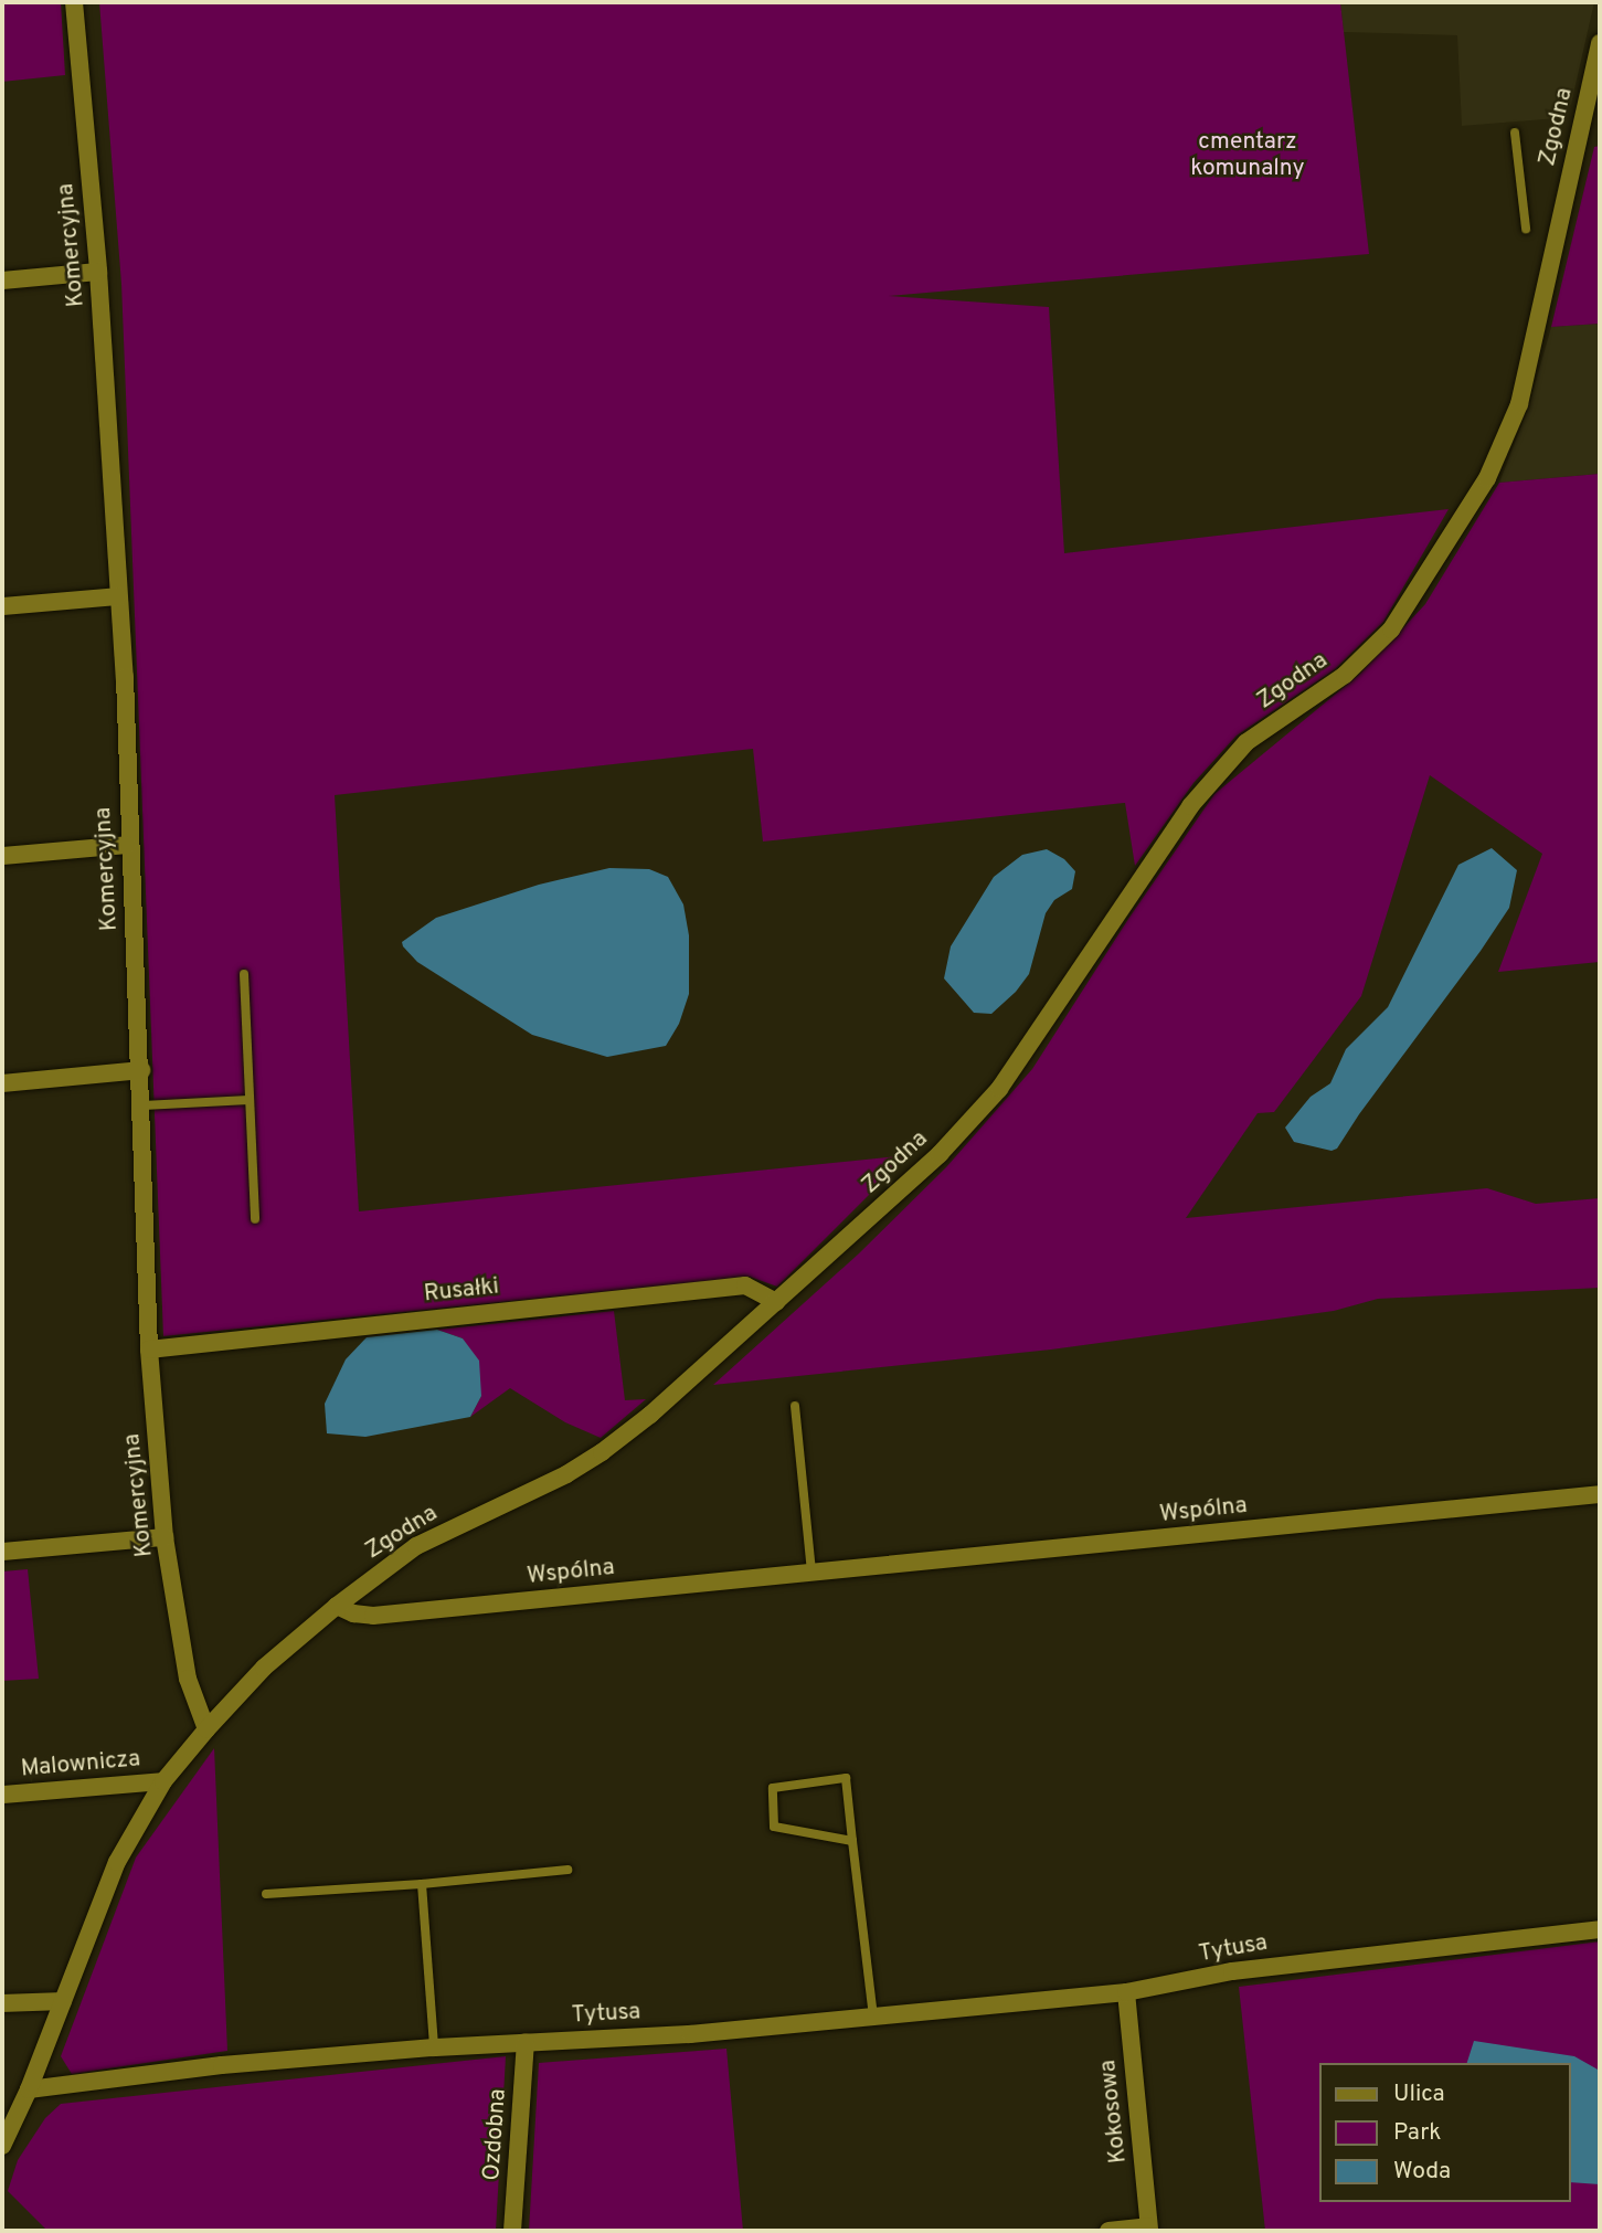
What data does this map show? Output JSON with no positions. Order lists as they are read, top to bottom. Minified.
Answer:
{"streets":{"street":["Zgodna","Komercyjna","Rusałki","Wspólna","Malownicza","Tytusa","Kokosowa","Ozdobna"]},"crossings":[["Zgodna","Komercyjna"],["Zgodna","Rusałki"],["Zgodna","Wspólna"],["Zgodna","Malownicza"],["Zgodna","Tytusa"],["Komercyjna","Rusałki"],["Tytusa","Kokosowa"],["Tytusa","Ozdobna"]],"parks":["cmentarz komunalny"],"legend":["Ulica","Park","Woda"]}
